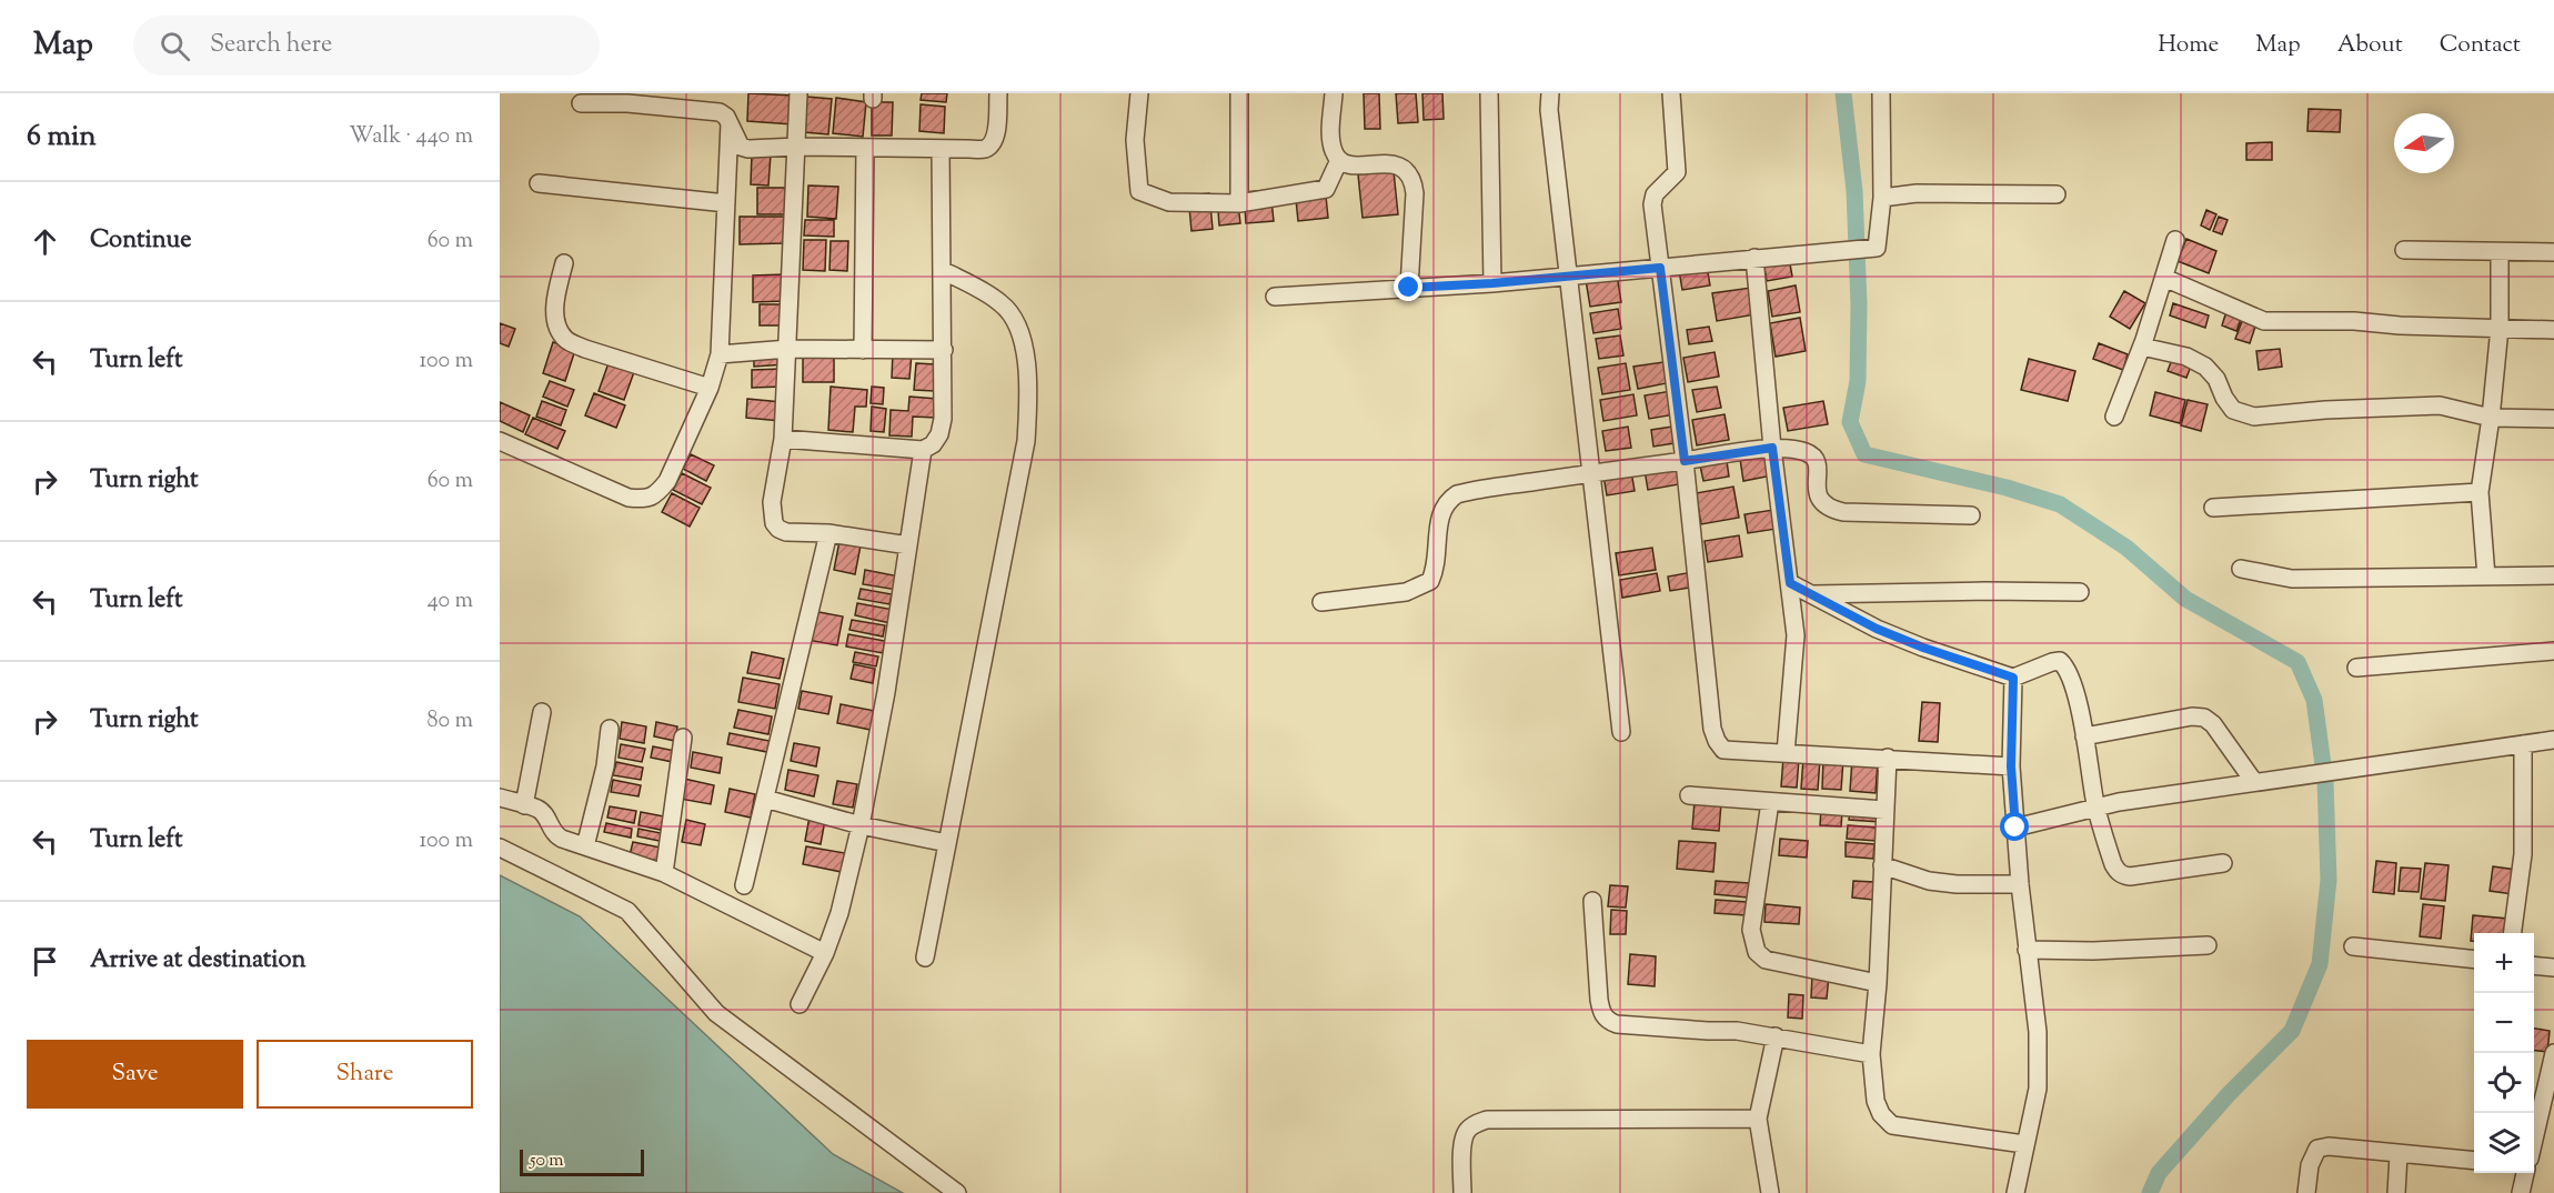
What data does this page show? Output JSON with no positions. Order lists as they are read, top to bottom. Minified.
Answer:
{"scale_bar":"50 m","north":"left","page":{"header":"Map","search":"Search here","nav":["Home","Map","About","Contact"],"heading":["6 min","Walk · 440 m"],"list":[["Continue","60 m"],["Turn left","100 m"],["Turn right","60 m"],["Turn left","40 m"],["Turn right","80 m"],["Turn left","100 m"],"Arrive at destination"],"map_buttons":["+","−"],"buttons":["Save","Share"],"scale":"50 m"}}
